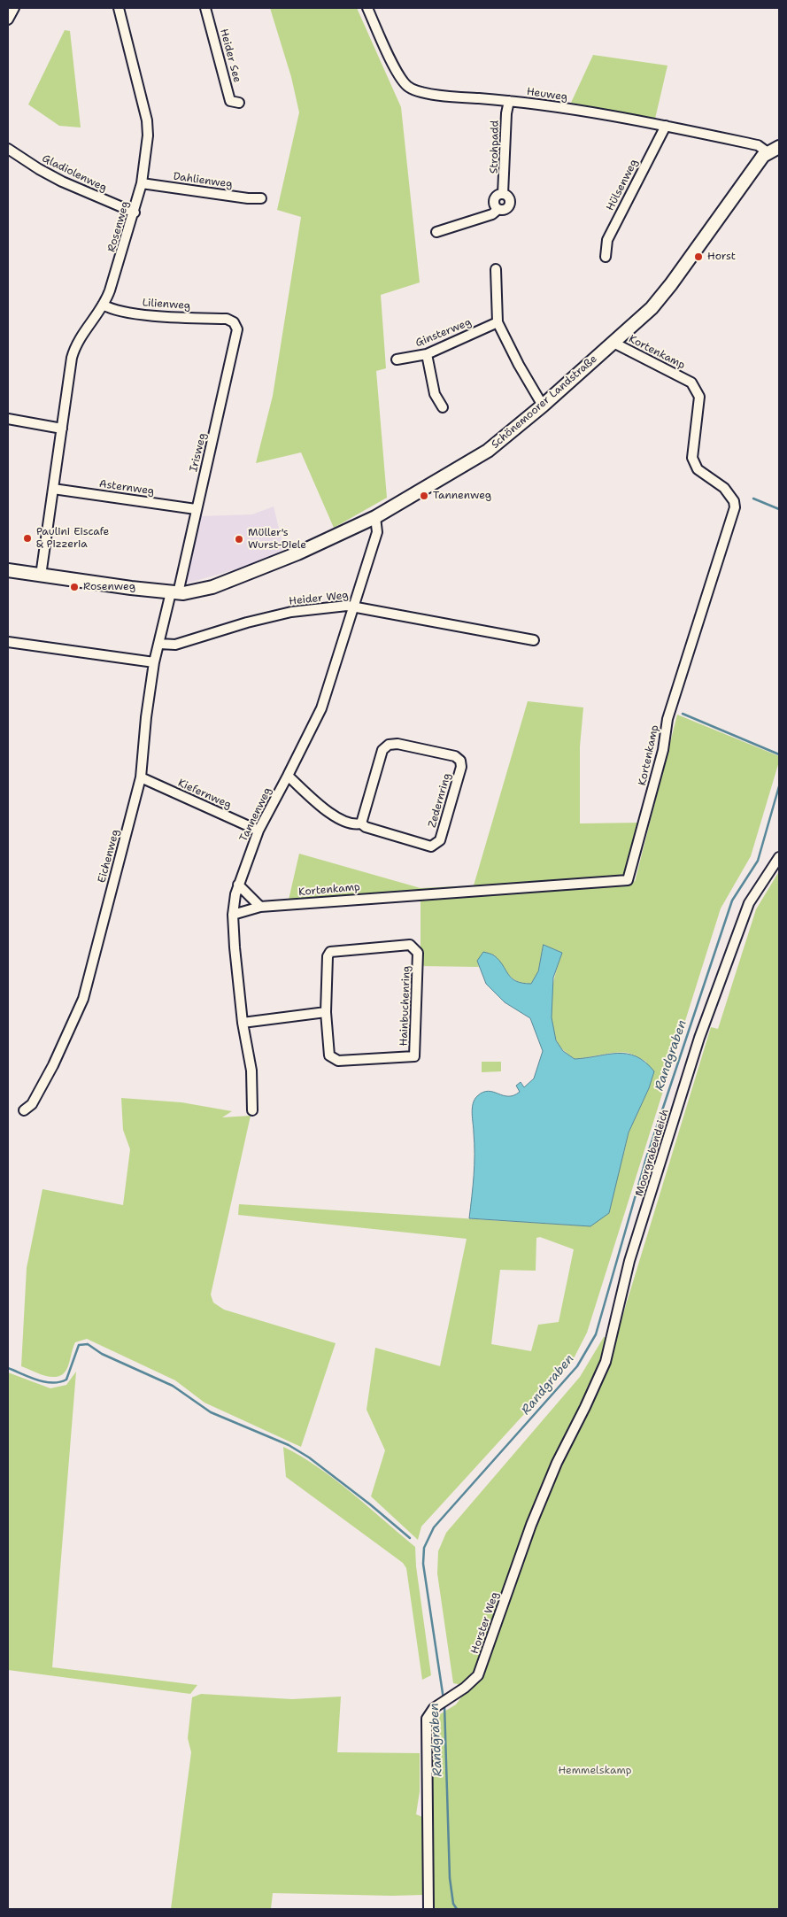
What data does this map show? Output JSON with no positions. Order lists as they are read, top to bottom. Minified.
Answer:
{"streets":{"street":["Heider See","Heuweg","Strohpadd","Gladiolenweg","Dahlienweg","Hülsenweg","Rosenweg","Lilienweg","Ginsterweg","Kortenkamp","Schönemoorer Landstraße","Irisweg","Asternweg","Heider Weg","Kiefernweg","Zedernring","Tannenweg","Eichenweg","Hainbuchenring","Moorgrabendeich","Horster Weg"]},"crossings":[["Heuweg","Strohpadd"],["Heuweg","Hülsenweg"],["Heuweg","Schönemoorer Landstraße"],["Gladiolenweg","Rosenweg"],["Dahlienweg","Rosenweg"],["Rosenweg","Lilienweg"],["Rosenweg","Schönemoorer Landstraße"],["Rosenweg","Asternweg"],["Lilienweg","Irisweg"],["Kortenkamp","Schönemoorer Landstraße"],["Kortenkamp","Tannenweg"],["Schönemoorer Landstraße","Irisweg"],["Schönemoorer Landstraße","Tannenweg"],["Schönemoorer Landstraße","Eichenweg"],["Irisweg","Asternweg"],["Irisweg","Eichenweg"],["Heider Weg","Tannenweg"],["Heider Weg","Eichenweg"],["Kiefernweg","Tannenweg"],["Kiefernweg","Eichenweg"],["Zedernring","Tannenweg"],["Moorgrabendeich","Horster Weg"]],"water":["Randgraben"],"parks":["Hemmelskamp"],"places":["Horst","Tannenweg","Paulini Eiscafe & Pizzeria","Müller's Wurst-Diele","Rosenweg"]}
